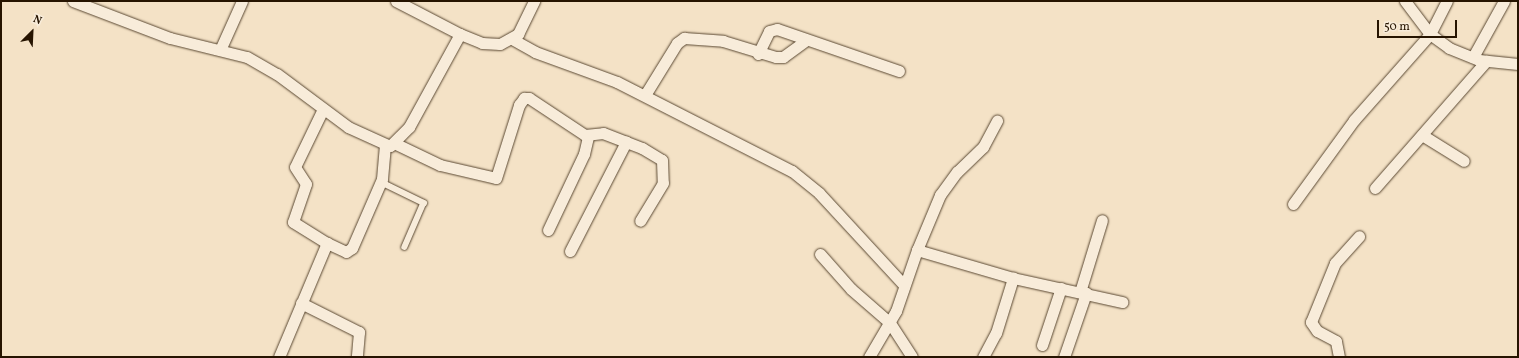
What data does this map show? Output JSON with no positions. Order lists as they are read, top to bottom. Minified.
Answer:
{"scale_bar":"50 m","north":"top right"}
